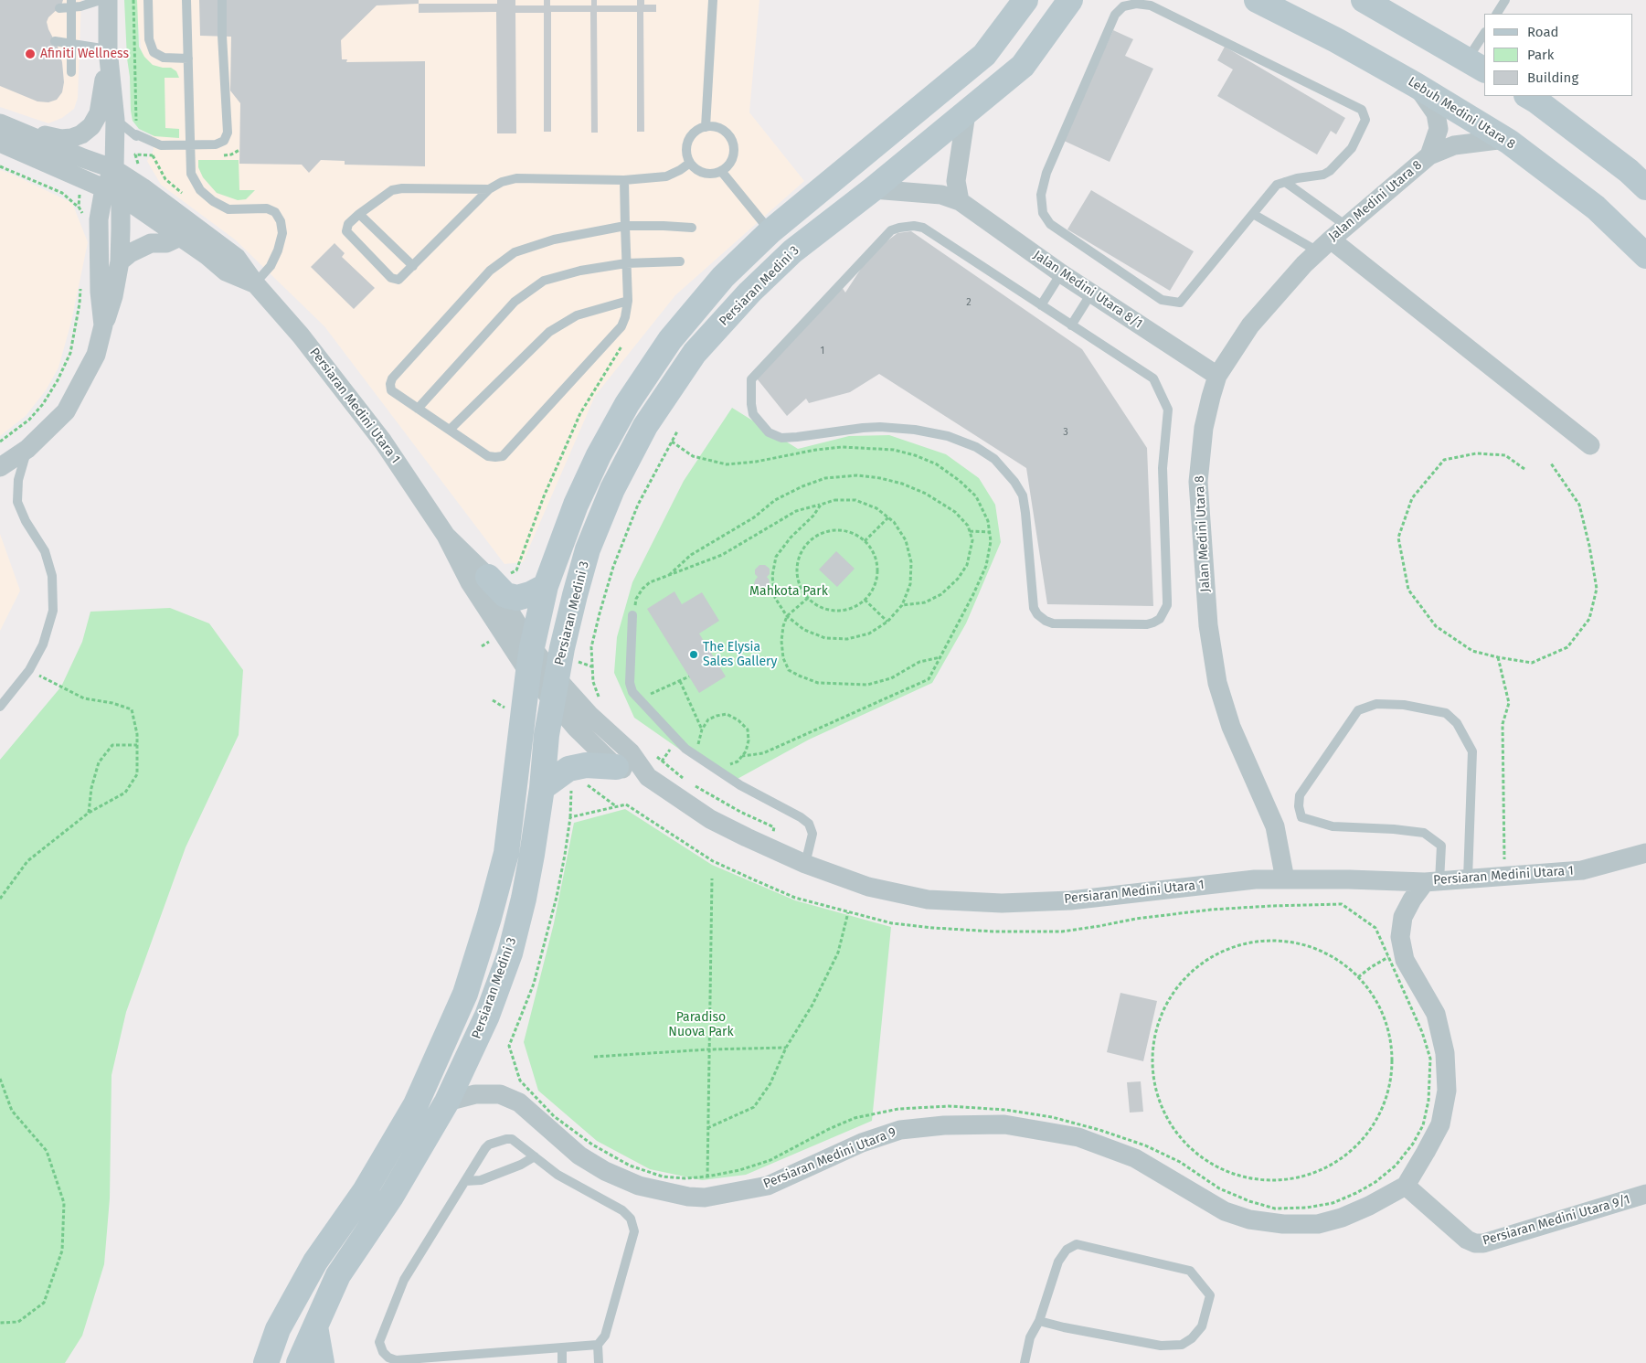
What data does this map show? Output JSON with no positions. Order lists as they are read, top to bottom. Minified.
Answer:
{"streets":{"street":["Lebuh Medini Utara 8","Jalan Medini Utara 8","Persiaran Medini 3","Jalan Medini Utara 8/1","Persiaran Medini Utara 1","Persiaran Medini Utara 9","Persiaran Medini Utara 9/1"]},"crossings":[["Lebuh Medini Utara 8","Jalan Medini Utara 8"],["Jalan Medini Utara 8","Jalan Medini Utara 8/1"],["Jalan Medini Utara 8","Persiaran Medini Utara 1"],["Persiaran Medini 3","Jalan Medini Utara 8/1"],["Persiaran Medini 3","Persiaran Medini Utara 1"],["Persiaran Medini 3","Persiaran Medini Utara 9"],["Persiaran Medini Utara 9","Persiaran Medini Utara 9/1"]],"parks":["Mahkota Park","Paradiso Nuova Park"],"places":["Afiniti Wellness","The Elysia Sales Gallery"],"house_numbers":["2","1","3"],"legend":["Road","Park","Building"]}
